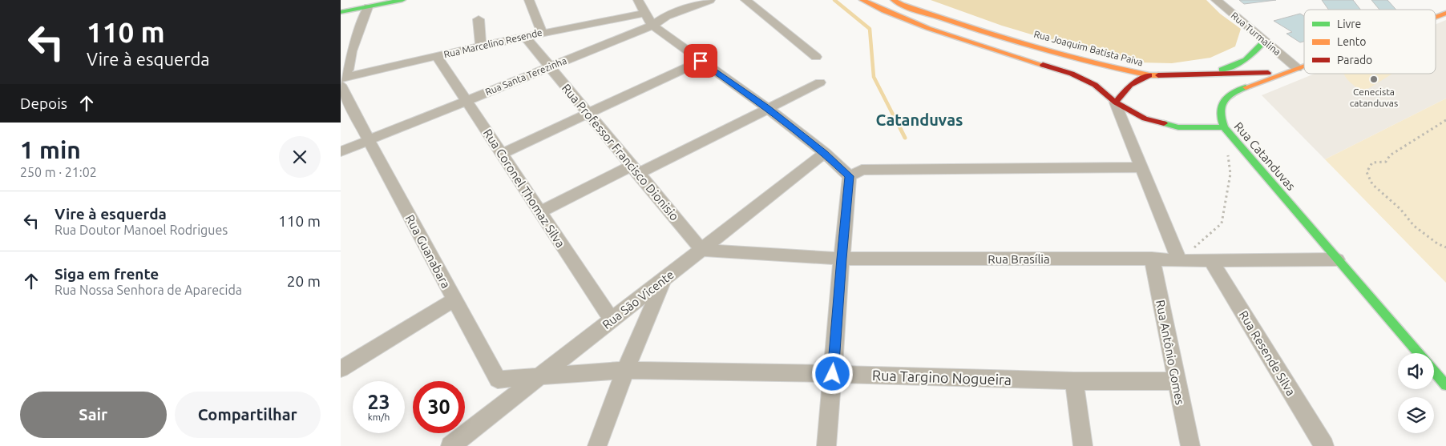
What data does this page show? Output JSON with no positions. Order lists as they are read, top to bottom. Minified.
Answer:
{"streets":{"main road":["Rua Joaquim Batista Paiva","Rua Catanduvas"],"street":["Rua Turmalina","Rua Marcelino Resende","Rua Santa Terezinha","Rua Professor Francisco Dionisio","Rua Coronel Thomaz Silva","Rua Guanabara","Rua Brasília","Rua São Vicente","Rua Antônio Gomes","Rua Resende Silva","Rua Targino Nogueira"]},"crossings":[["Rua Turmalina","Rua Catanduvas"],["Rua Marcelino Resende","Rua Professor Francisco Dionisio"],["Rua Marcelino Resende","Rua Coronel Thomaz Silva"],["Rua Joaquim Batista Paiva","Rua Catanduvas"],["Rua Santa Terezinha","Rua Professor Francisco Dionisio"],["Rua Santa Terezinha","Rua Coronel Thomaz Silva"],["Rua Santa Terezinha","Rua Guanabara"],["Rua Professor Francisco Dionisio","Rua Brasília"],["Rua Professor Francisco Dionisio","Rua São Vicente"],["Rua Catanduvas","Rua Brasília"],["Rua Coronel Thomaz Silva","Rua São Vicente"],["Rua Guanabara","Rua São Vicente"],["Rua Guanabara","Rua Targino Nogueira"],["Rua Brasília","Rua São Vicente"],["Rua Brasília","Rua Antônio Gomes"],["Rua Brasília","Rua Resende Silva"],["Rua São Vicente","Rua Targino Nogueira"],["Rua Antônio Gomes","Rua Targino Nogueira"]],"districts":["Catanduvas"],"places":["Cenecista catanduvas"],"legend":["Livre","Lento","Parado"],"page":{"turn":["110 m","Vire à esquerda"],"then":"Depois","heading":["1 min","250 m · 21:02"],"list":[{"name":"Vire à esquerda","note":"Rua Doutor Manoel Rodrigues","value":"110 m"},{"name":"Siga em frente","note":"Rua Nossa Senhora de Aparecida","value":"20 m"}],"speed":"23 km/h","limit":"30","buttons":["Sair","Compartilhar"]}}
